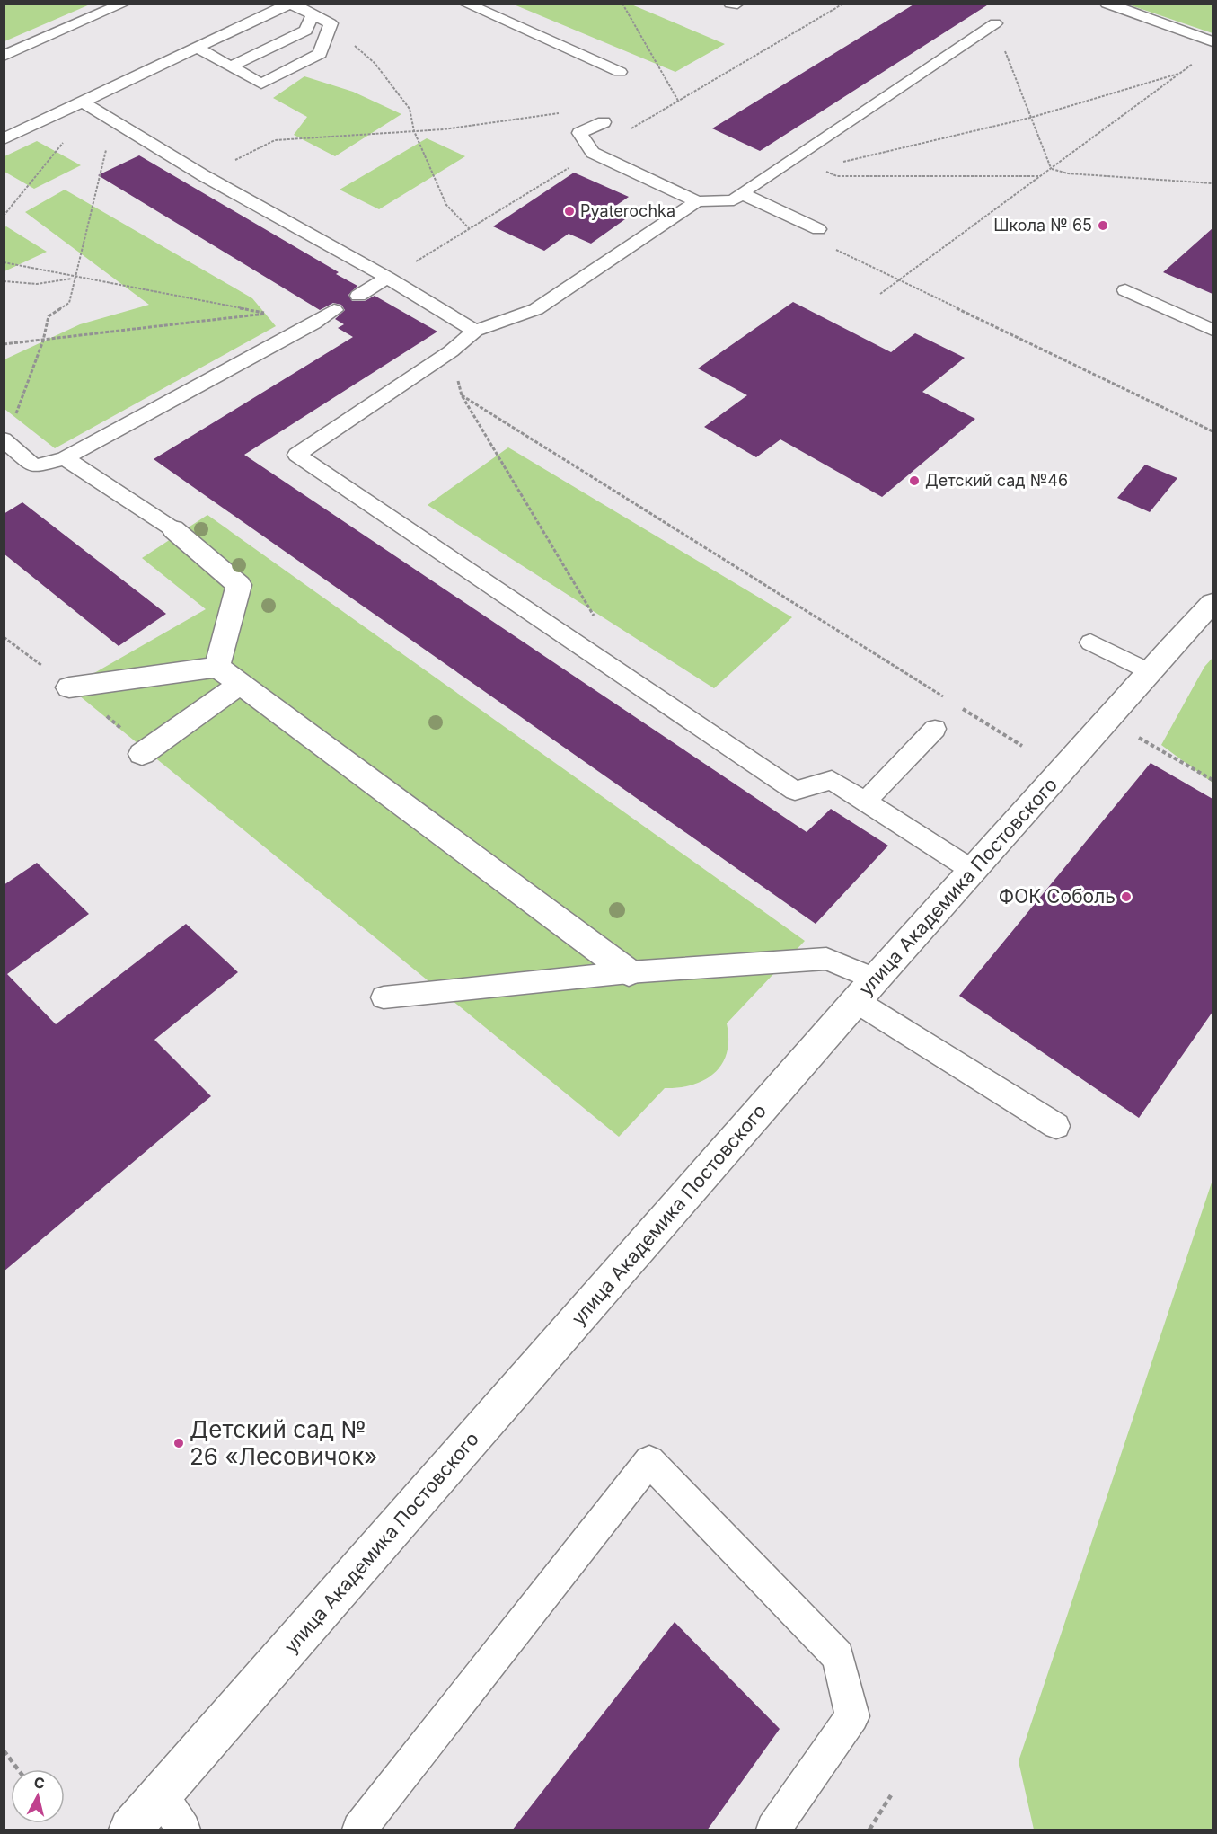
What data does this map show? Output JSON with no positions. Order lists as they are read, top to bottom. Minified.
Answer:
{"streets":{"street":["улица Академика Постовского"]},"places":["Pyaterochka","Школа № 65","Детский сад №46","ФОК Соболь","Детский сад № 26 «Лесовичок»"],"north":"top"}
